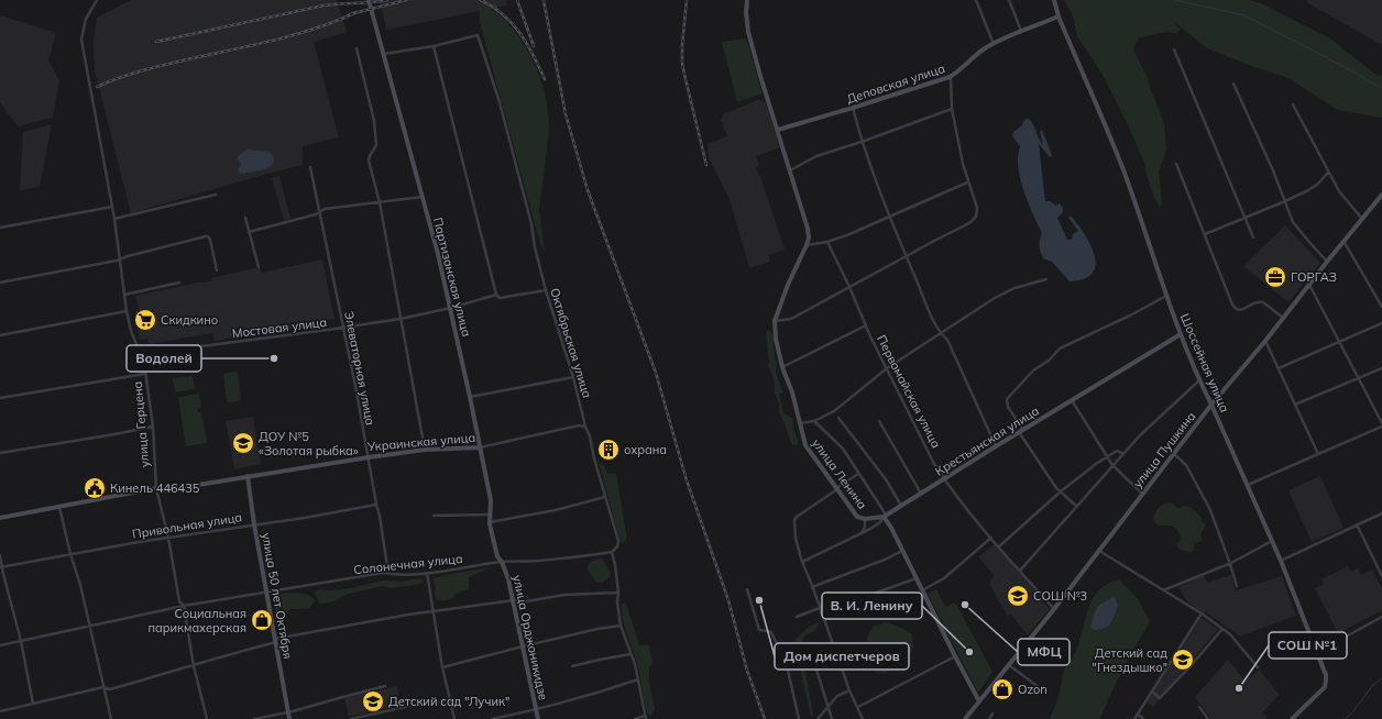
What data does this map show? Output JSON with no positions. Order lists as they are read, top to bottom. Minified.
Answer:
{"streets":{"street":["Деповская улица","Партизанская улица","Мостовая улица","Октябрьская улица","Шоссейная улица","Элеваторная улица","Первомайская улица","улица Герцена","Крестьянская улица","Украинская улица","улица Пушкина","улица Ленина","Привольная улица","Солонечная улица","улица 50 лет Октября","улица Орджоникидзе"]},"crossings":[["Деповская улица","Шоссейная улица"],["Партизанская улица","Мостовая улица"],["Партизанская улица","Украинская улица"],["Партизанская улица","Солонечная улица"],["Партизанская улица","улица Орджоникидзе"],["Мостовая улица","Октябрьская улица"],["Мостовая улица","Элеваторная улица"],["Мостовая улица","улица Герцена"],["Октябрьская улица","Украинская улица"],["Октябрьская улица","Солонечная улица"],["Шоссейная улица","Крестьянская улица"],["Шоссейная улица","улица Пушкина"],["Элеваторная улица","Украинская улица"],["Элеваторная улица","Привольная улица"],["Элеваторная улица","Солонечная улица"],["Первомайская улица","Крестьянская улица"],["Первомайская улица","улица Пушкина"],["улица Герцена","Украинская улица"],["улица Герцена","Привольная улица"],["улица Герцена","Солонечная улица"],["Крестьянская улица","улица Ленина"],["Украинская улица","улица 50 лет Октября"],["Привольная улица","улица 50 лет Октября"],["Солонечная улица","улица 50 лет Октября"],["Солонечная улица","улица Орджоникидзе"]],"places":{"office":["ГОРГАЗ"],"supermarket":["Скидкино"],"other":["Водолей","Дом диспетчеров","МФЦ","В. И. Ленину","СОШ №1"],"school or university":["ДОУ №5 «Золотая рыбка»","СОШ №3","Детский сад \"Гнездышко\"","Детский сад \"Лучик\""],"building":["охрана"],"public building":["Кинель 446435"],"shop":["Социальная парикмахерская","Ozon"]}}
